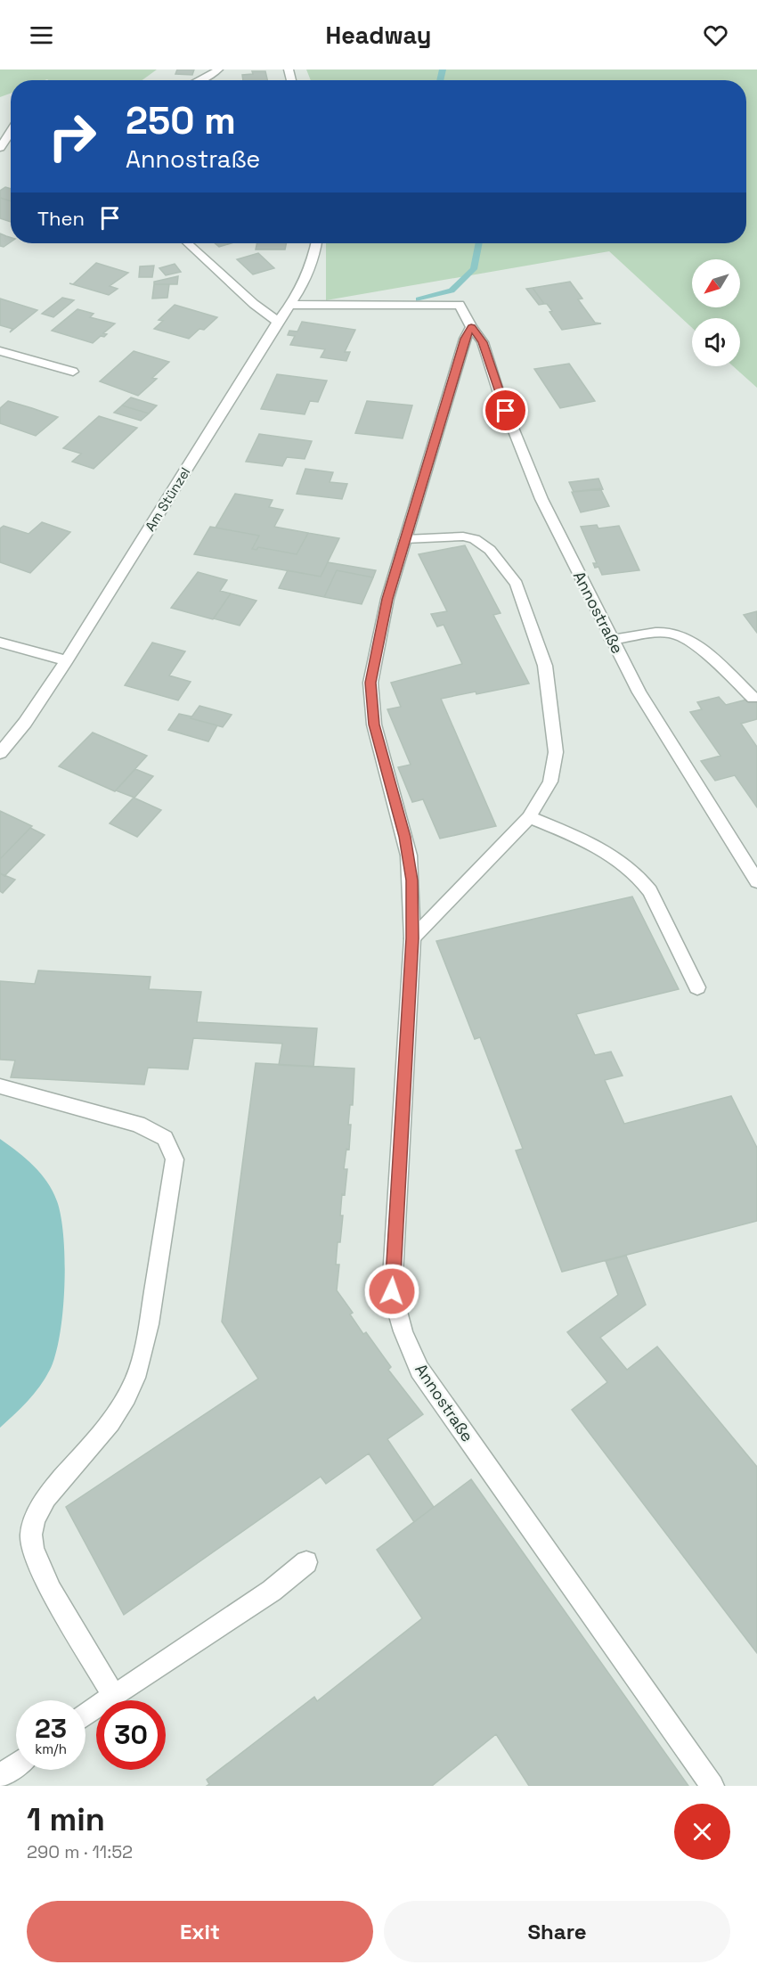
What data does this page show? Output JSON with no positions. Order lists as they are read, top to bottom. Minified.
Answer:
{"streets":{"street":["Am Stünzel","Annostraße"]},"north":"bottom left","page":{"header":"Headway","turn":["250 m","Annostraße"],"then":"Then","speed":"23 km/h","limit":"30","heading":["1 min","290 m · 11:52"],"buttons":["Exit","Share"]}}
